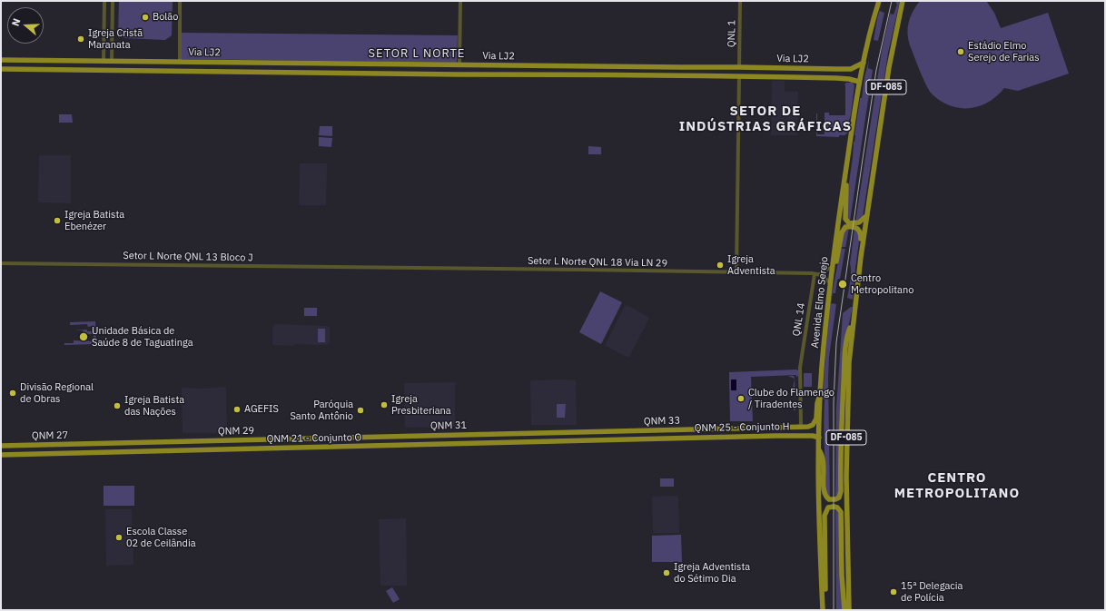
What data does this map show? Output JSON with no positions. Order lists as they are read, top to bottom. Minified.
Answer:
{"streets":{"main road":["Via LJ2","DF-085","Avenida Elmo Serejo","QNM 33","QNM 31","QNM 25 - Conjunto H","QNM 29","QNM 27","QNM 21 - Conjunto O"],"street":["QNL 1","Setor L Norte QNL 13 Bloco J","Setor L Norte QNL 18 Via LN 29","QNL 14"]},"crossings":[["QNL 1","Via LJ2"],["Via LJ2","Avenida Elmo Serejo"],["Setor L Norte QNL 13 Bloco J","Setor L Norte QNL 18 Via LN 29"],["Setor L Norte QNL 18 Via LN 29","QNL 14"],["Avenida Elmo Serejo","QNM 33"],["Avenida Elmo Serejo","QNM 25 - Conjunto H"],["QNL 14","QNM 33"],["QNM 33","QNM 31"],["QNM 31","QNM 29"],["QNM 29","QNM 27"]],"districts":["SETOR L NORTE","SETOR DE INDÚSTRIAS GRÁFICAS","CENTRO METROPOLITANO"],"places":["Bolão","Igreja Cristã Maranata","Estádio Elmo Serejo de Farias","Igreja Batista Ebenézer","Igreja Adventista","Centro Metropolitano","Unidade Básica de Saúde 8 de Taguatinga","Divisão Regional de Obras","Clube do Flamengo / Tiradentes","Igreja Presbiteriana","Igreja Batista das Nações","AGEFIS","Paróquia Santo Antônio","Escola Classe 02 de Ceilândia","Igreja Adventista do Sétimo Dia","15ª Delegacia de Polícia"],"north":"left"}
